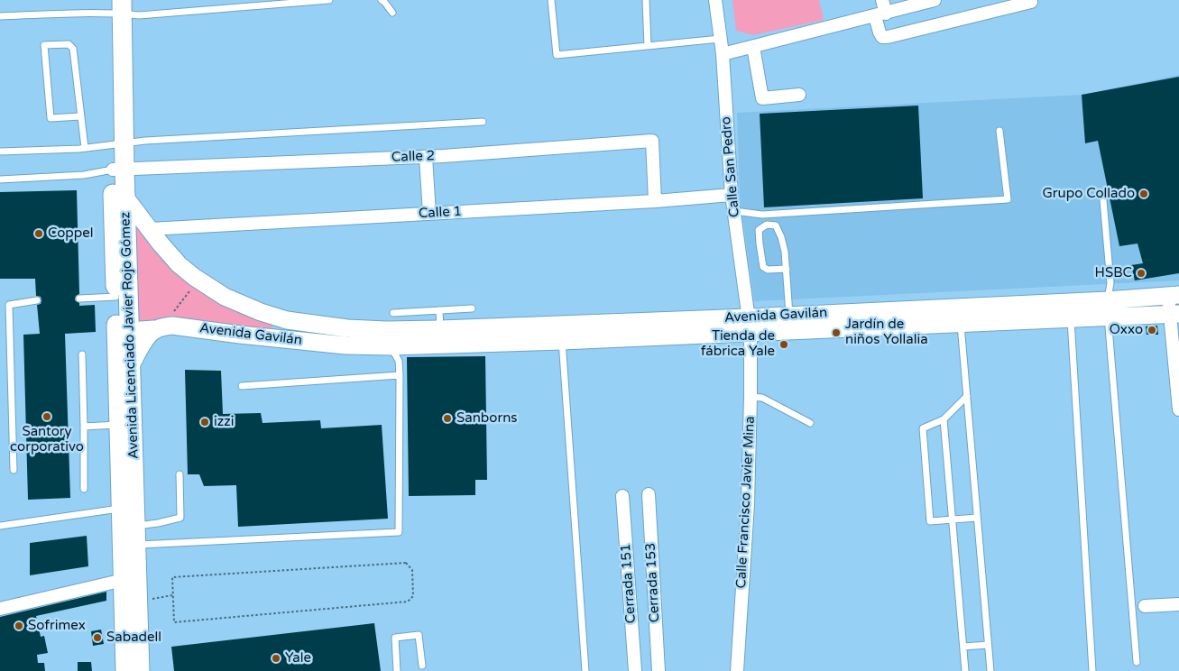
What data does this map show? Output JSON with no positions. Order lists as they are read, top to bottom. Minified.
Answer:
{"streets":{"main road":["Avenida Gavilán","Avenida Licenciado Javier Rojo Gómez"],"street":["Calle 2","Calle San Pedro","Calle 1","Calle Francisco Javier Mina","Cerrada 153","Cerrada 151"]},"crossings":[["Calle 2","Calle 1"],["Calle 2","Avenida Licenciado Javier Rojo Gómez"],["Calle San Pedro","Calle 1"],["Calle San Pedro","Avenida Gavilán"],["Calle San Pedro","Calle Francisco Javier Mina"],["Calle 1","Avenida Gavilán"],["Avenida Gavilán","Avenida Licenciado Javier Rojo Gómez"],["Avenida Gavilán","Calle Francisco Javier Mina"]],"places":["Grupo Collado","Coppel","HSBC","Oxxo","Jardín de niños Yollalia","Tienda de fábrica Yale","Santory corporativo","Sanborns","izzi","Sofrimex","Sabadell","Yale"]}
